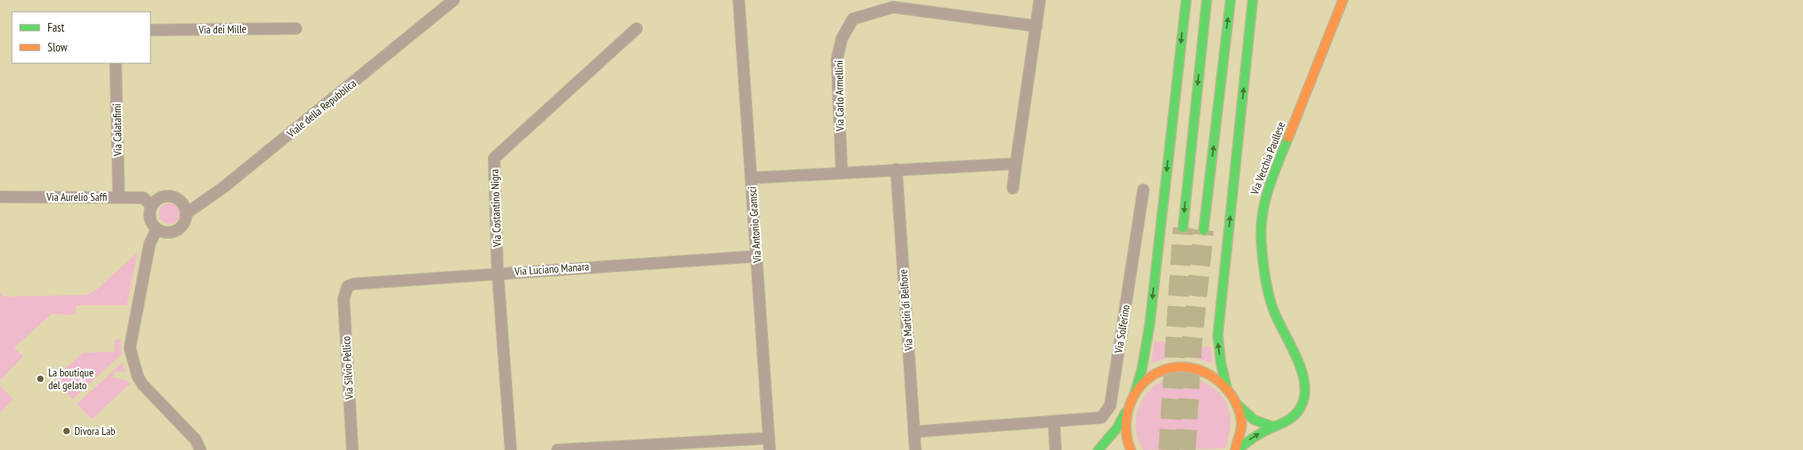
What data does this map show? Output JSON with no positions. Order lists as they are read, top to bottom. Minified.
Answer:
{"streets":{"main road":["Via Vecchia Paullese"],"street":["Via dei Mille","Via Carlo Armellini","Viale della Repubblica","Via Calatafimi","Via Aurelio Saffi","Via Costantino Nigra","Via Antonio Gramsci","Via Luciano Manara","Via Martiri di Belfiore","Via Solferino","Via Silvio Pellico"]},"crossings":[["Viale della Repubblica","Via Aurelio Saffi"],["Via Calatafimi","Via Aurelio Saffi"],["Via Costantino Nigra","Via Luciano Manara"],["Via Antonio Gramsci","Via Luciano Manara"],["Via Luciano Manara","Via Silvio Pellico"],["Via Martiri di Belfiore","Via Solferino"]],"places":["La boutique del gelato","Divora Lab"],"legend":["Fast","Slow"]}
